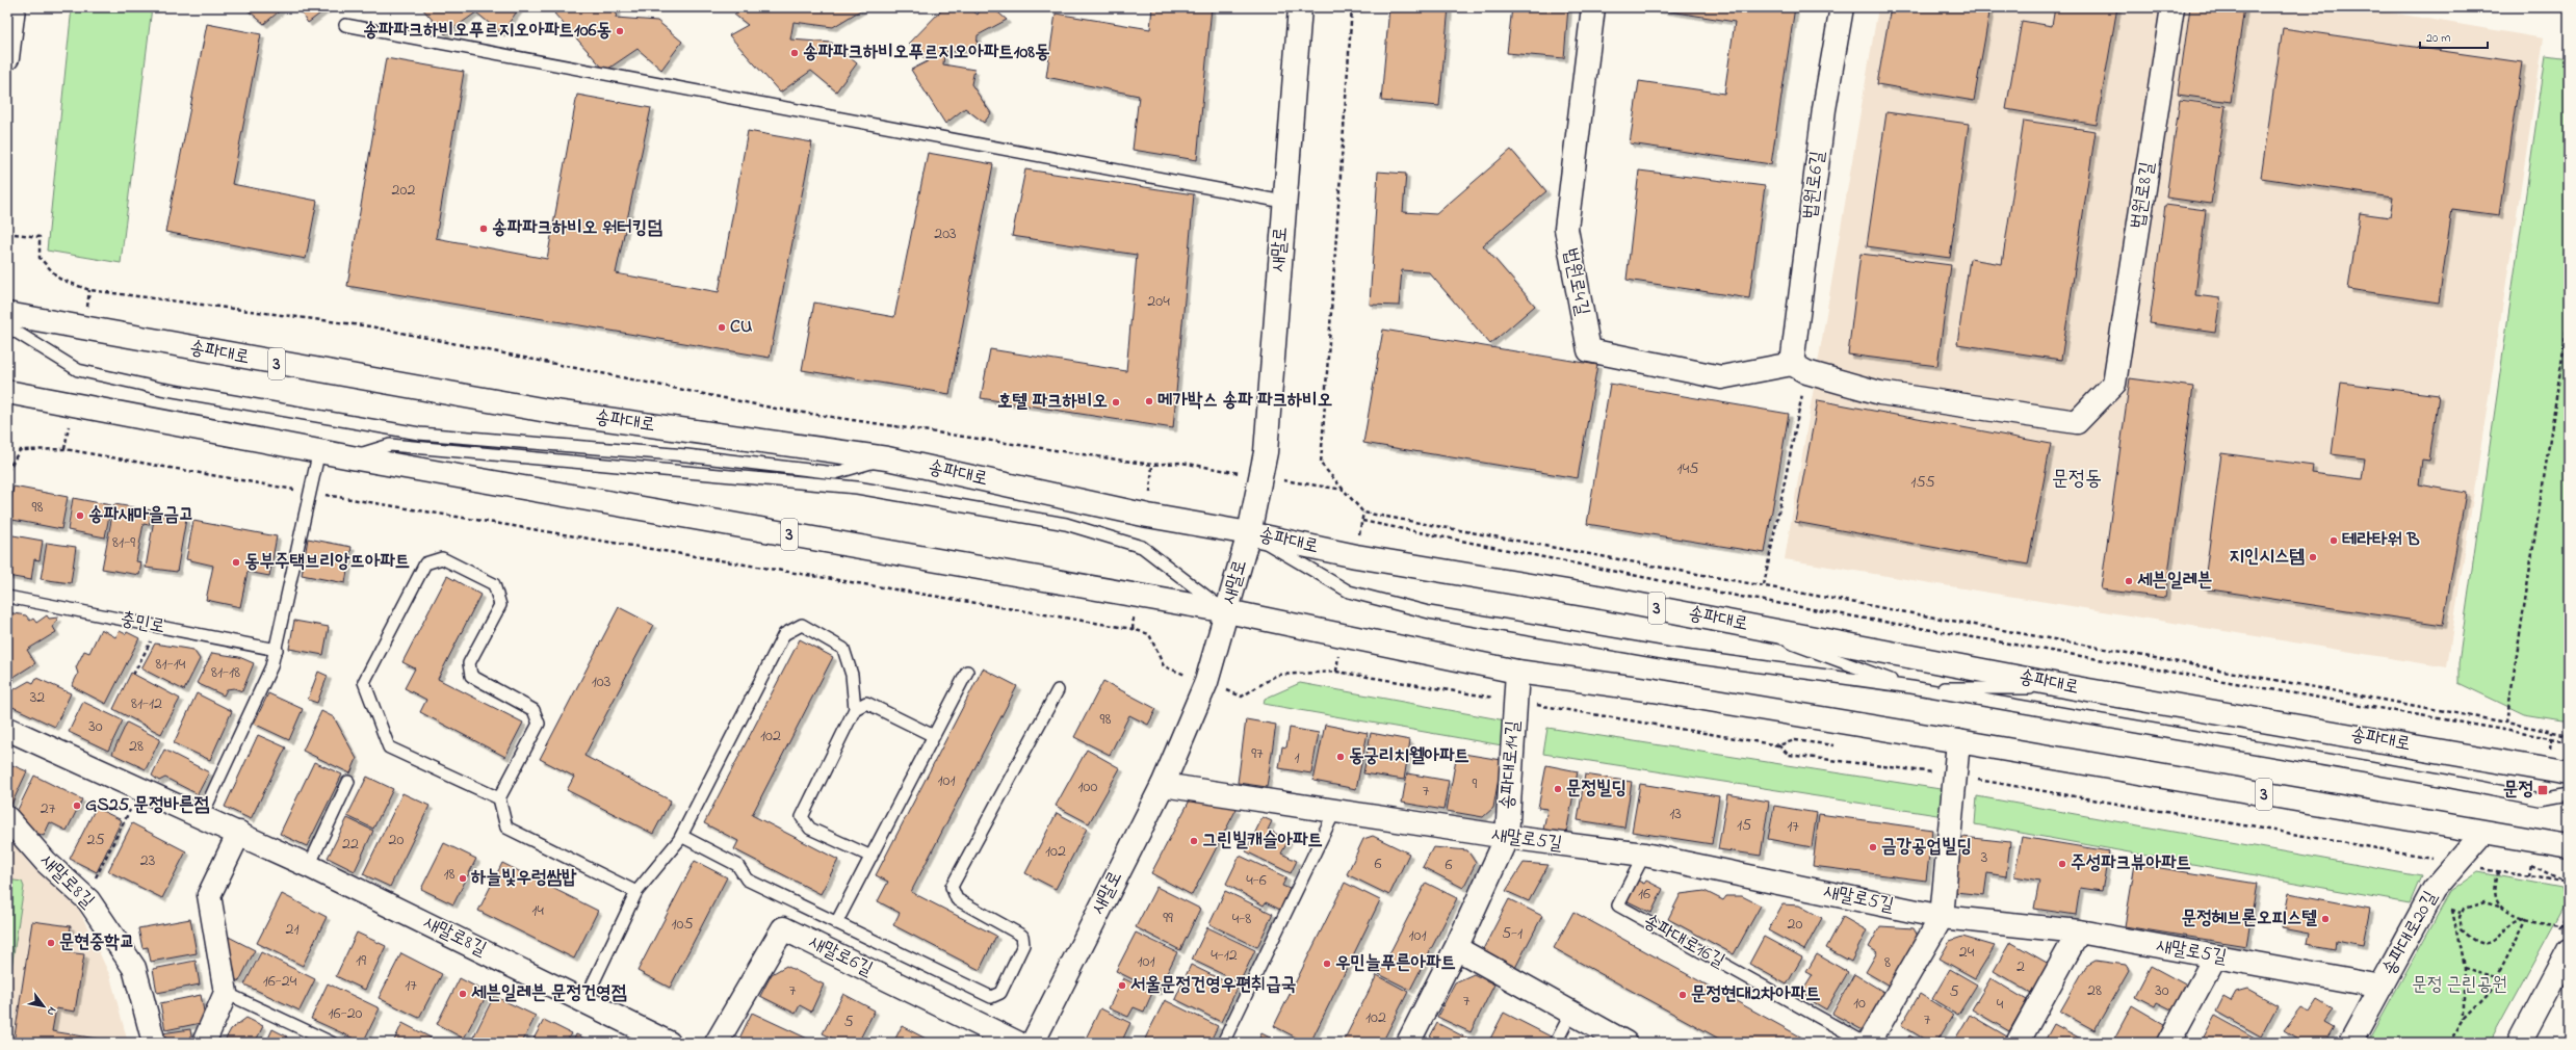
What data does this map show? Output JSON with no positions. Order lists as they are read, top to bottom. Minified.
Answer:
{"streets":{"street":["법원로6길","법원로8길","새말로","법원로4길","송파대로","3","송파대로14길","새말로5길","새말로8길","송파대로20길","새말로6길"],"lane":["충민로","송파대로16길"]},"crossings":[["법원로6길","법원로8길"],["법원로6길","법원로4길"],["법원로8길","법원로4길"],["새말로","송파대로"],["새말로","3"],["새말로","새말로5길"],["3","송파대로14길"],["3","송파대로20길"],["송파대로14길","새말로5길"],["새말로5길","송파대로20길"],["새말로5길","송파대로16길"]],"districts":["문정동"],"parks":["문정 근린공원"],"places":{"other":["송파파크하비오푸르지오아파트106동","송파파크하비오푸르지오아파트108동","송파파크하비오 워터킹덤","CU","메가박스 송파 파크하비오","호텔 파크하비오","송파새마을금고","테라타워 B","지인시스템","동부주택브리앙뜨아파트","세븐일레븐","동궁리치웰아파트","문정빌딩","GS25 문정바른점","그린빌캐슬아파트","금강공업빌딩","주성파크뷰아파트","하늘빛우렁쌈밥","문정헤브론오피스텔","문현중학교","우민늘푸른아파트","서울문정건영우편취급국","세븐일레븐 문정건영점","문정현대2차아파트"],"transit":["문정"]},"house_numbers":["202","203","204","145","155","98","81-9","81-14","81-18","103","32","81-12","98","30","102","28","97","1","101","9","100","7","27","13","15","17","25","20","22","102","3","23","6","6","18","4-6","16","14","99","4-8","105","20","21","5-1","101","24","4-12","19","101","8","2","16-24","17","7","28","30","5","7","10","4","16-20","102","7","5"],"scale_bar":"20 m","north":"bottom right"}
